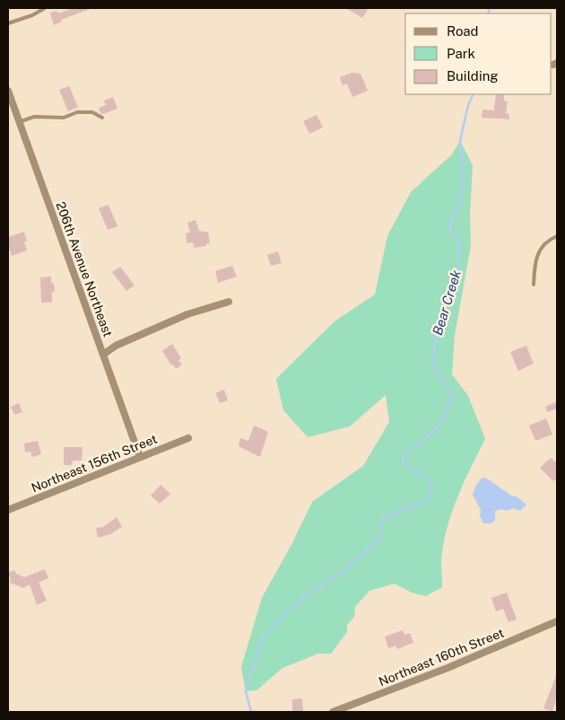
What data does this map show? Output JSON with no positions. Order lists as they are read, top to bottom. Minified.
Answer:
{"streets":{"street":["206th Avenue Northeast","Northeast 156th Street","Northeast 160th Street"]},"crossings":[["206th Avenue Northeast","Northeast 156th Street"]],"water":["Bear Creek"],"legend":["Road","Park","Building"]}
